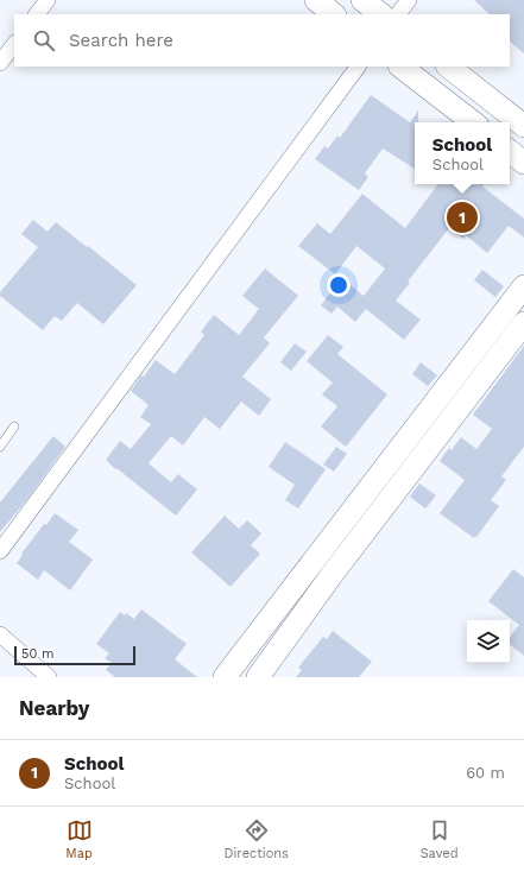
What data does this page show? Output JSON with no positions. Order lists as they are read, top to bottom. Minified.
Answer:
{"scale_bar":"50 m","page":{"search":"Search here","popup":["School","School"],"pins":"1","scale":"50 m","heading":"Nearby","list":[{"mark":"1","name":"School","note":"School","value":"60 m"}],"nav":["Map","Directions","Saved"]}}
